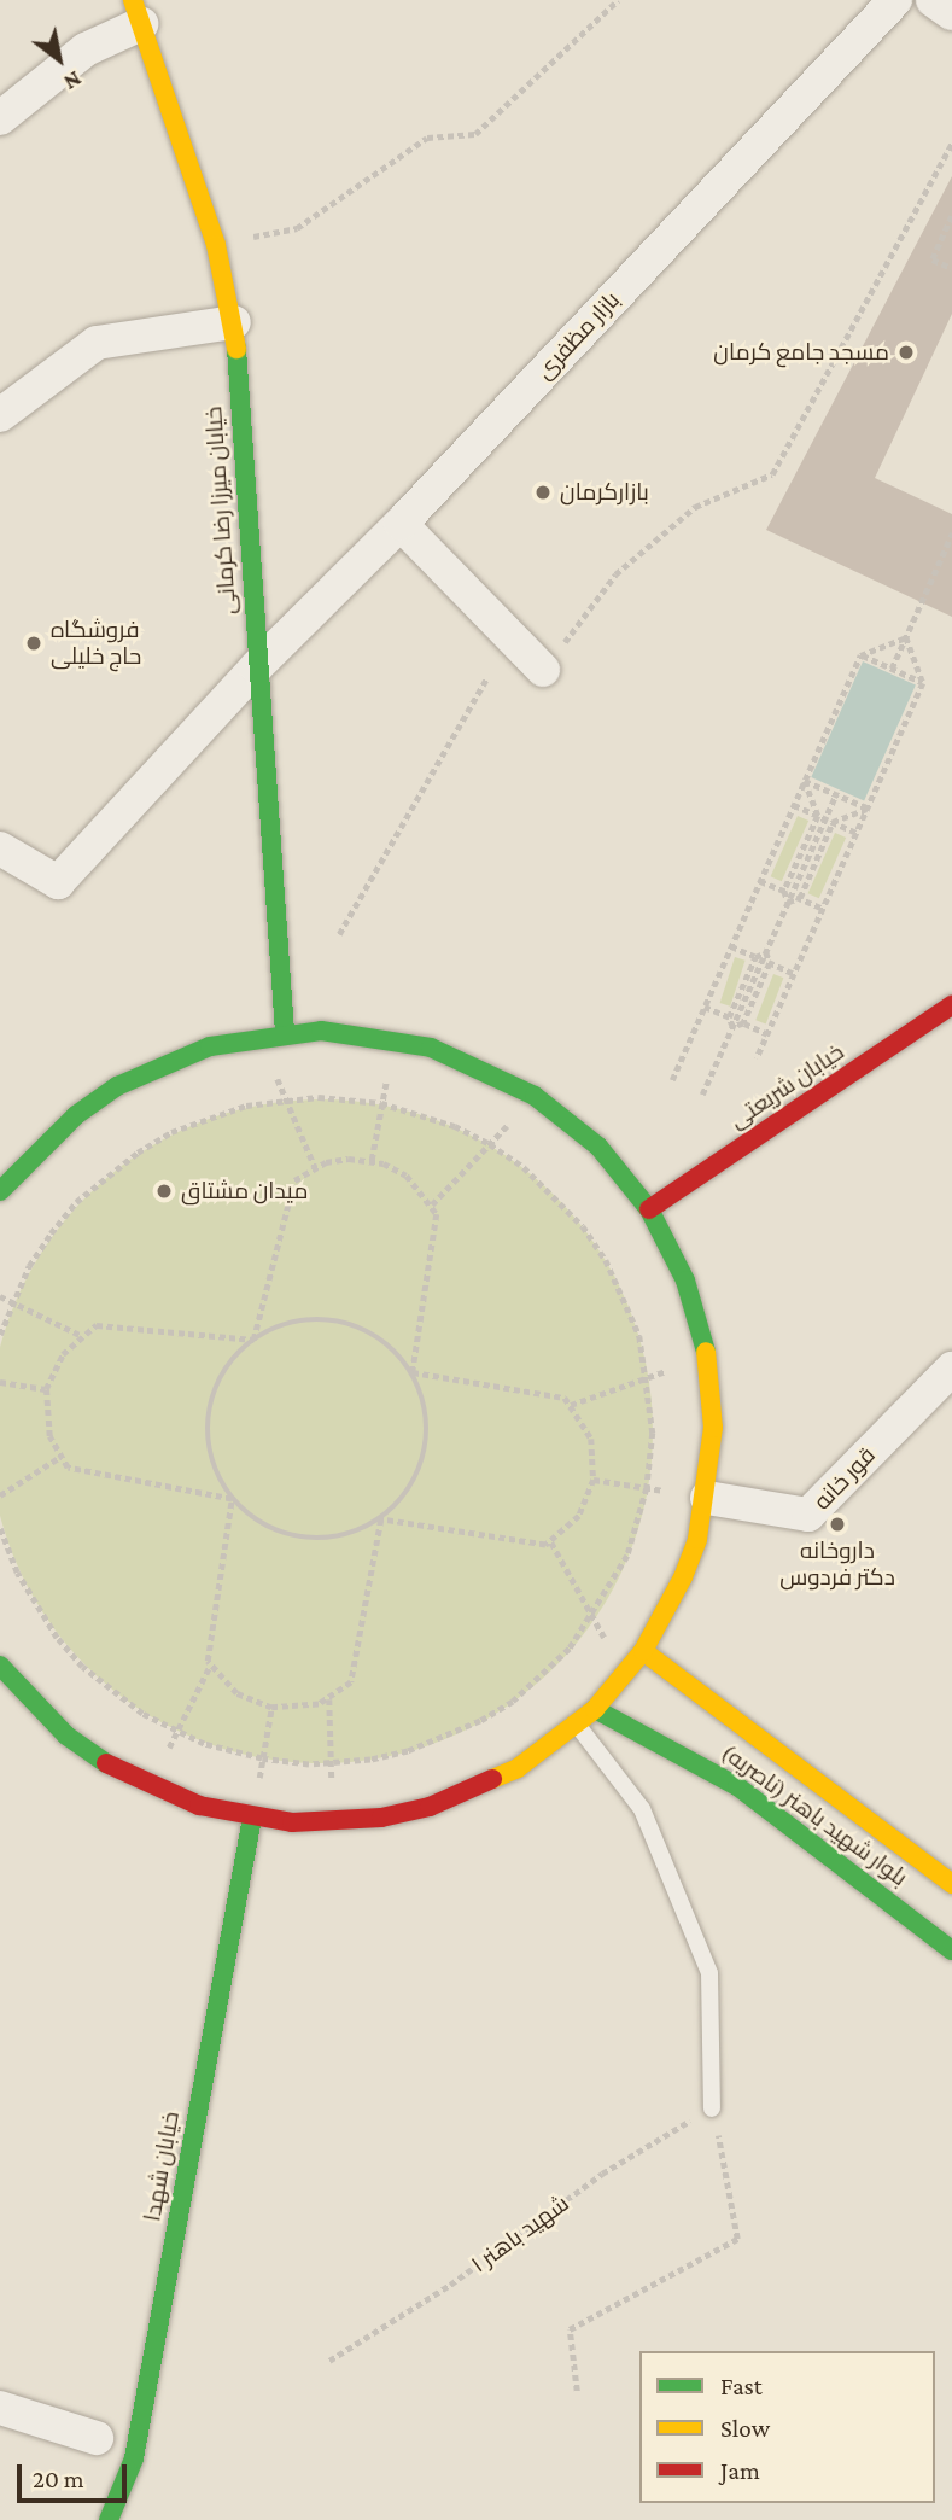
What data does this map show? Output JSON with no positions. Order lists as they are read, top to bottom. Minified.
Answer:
{"streets":{"main road":["خیابان میرزا رضا کرمانی","خیابان شریعتی","بلوار شهید باهنر (ناصریه)","خیابان شهدا"],"street":["بازار مظفری","قور خانه"],"path":["شهید باهنر ۱"]},"crossings":[["بازار مظفری","خیابان میرزا رضا کرمانی"]],"places":["مسجد جامع کرمان","بازارکرمان","فروشگاه حاج خلیلی","ميدان مشتاق","داروخانه دکتر فردوس"],"legend":["Fast","Slow","Jam"],"scale_bar":"20 m","north":"bottom right"}
